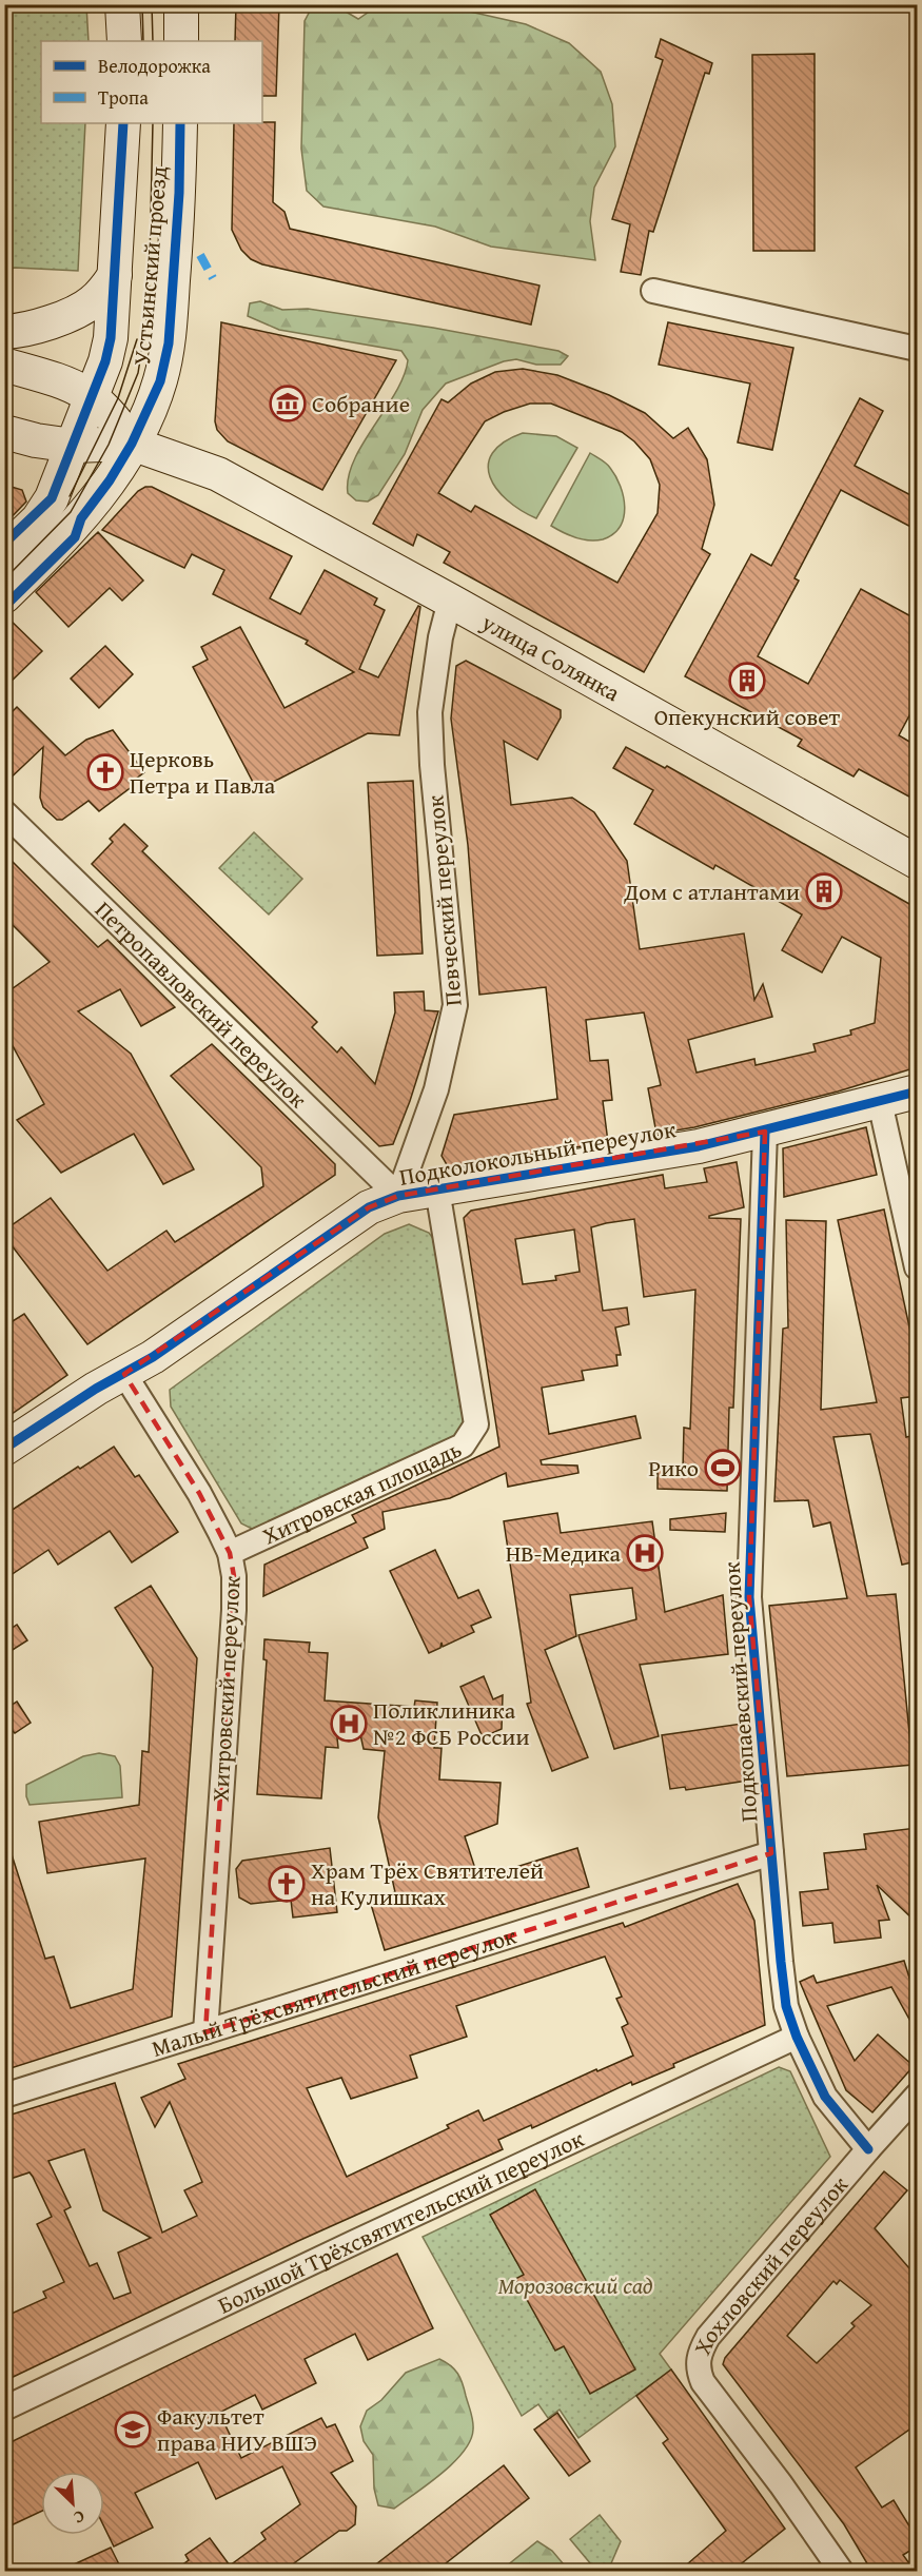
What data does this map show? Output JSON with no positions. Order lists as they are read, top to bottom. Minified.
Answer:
{"streets":{"main road":["Устьинский проезд","улица Солянка","Подколокольный переулок"],"street":["Певческий переулок","Петропавловский переулок","Хитровская площадь","Хитровский переулок","Подкопаевский переулок","Малый Трёхсвятительский переулок","Большой Трёхсвятительский переулок","Хохловский переулок"]},"crossings":[["Устьинский проезд","улица Солянка"],["улица Солянка","Певческий переулок"],["Певческий переулок","Петропавловский переулок"],["Певческий переулок","Подколокольный переулок"],["Петропавловский переулок","Подколокольный переулок"],["Подколокольный переулок","Хитровская площадь"],["Подколокольный переулок","Хитровский переулок"],["Подколокольный переулок","Подкопаевский переулок"],["Хитровская площадь","Хитровский переулок"],["Хитровский переулок","Малый Трёхсвятительский переулок"],["Подкопаевский переулок","Малый Трёхсвятительский переулок"],["Подкопаевский переулок","Большой Трёхсвятительский переулок"],["Подкопаевский переулок","Хохловский переулок"]],"parks":["Морозовский сад"],"places":{"museum":["Собрание"],"building":["Опекунский совет","Дом с атлантами"],"church":["Церковь Петра и Павла","Храм Трёх Святителей на Кулишках"],"sports":["Рико"],"hospital":["НВ-Медика","Поликлиника №2 ФСБ России"],"school or university":["Факультет права НИУ ВШЭ"]},"legend":["Велодорожка","Тропа"],"north":"bottom right"}
